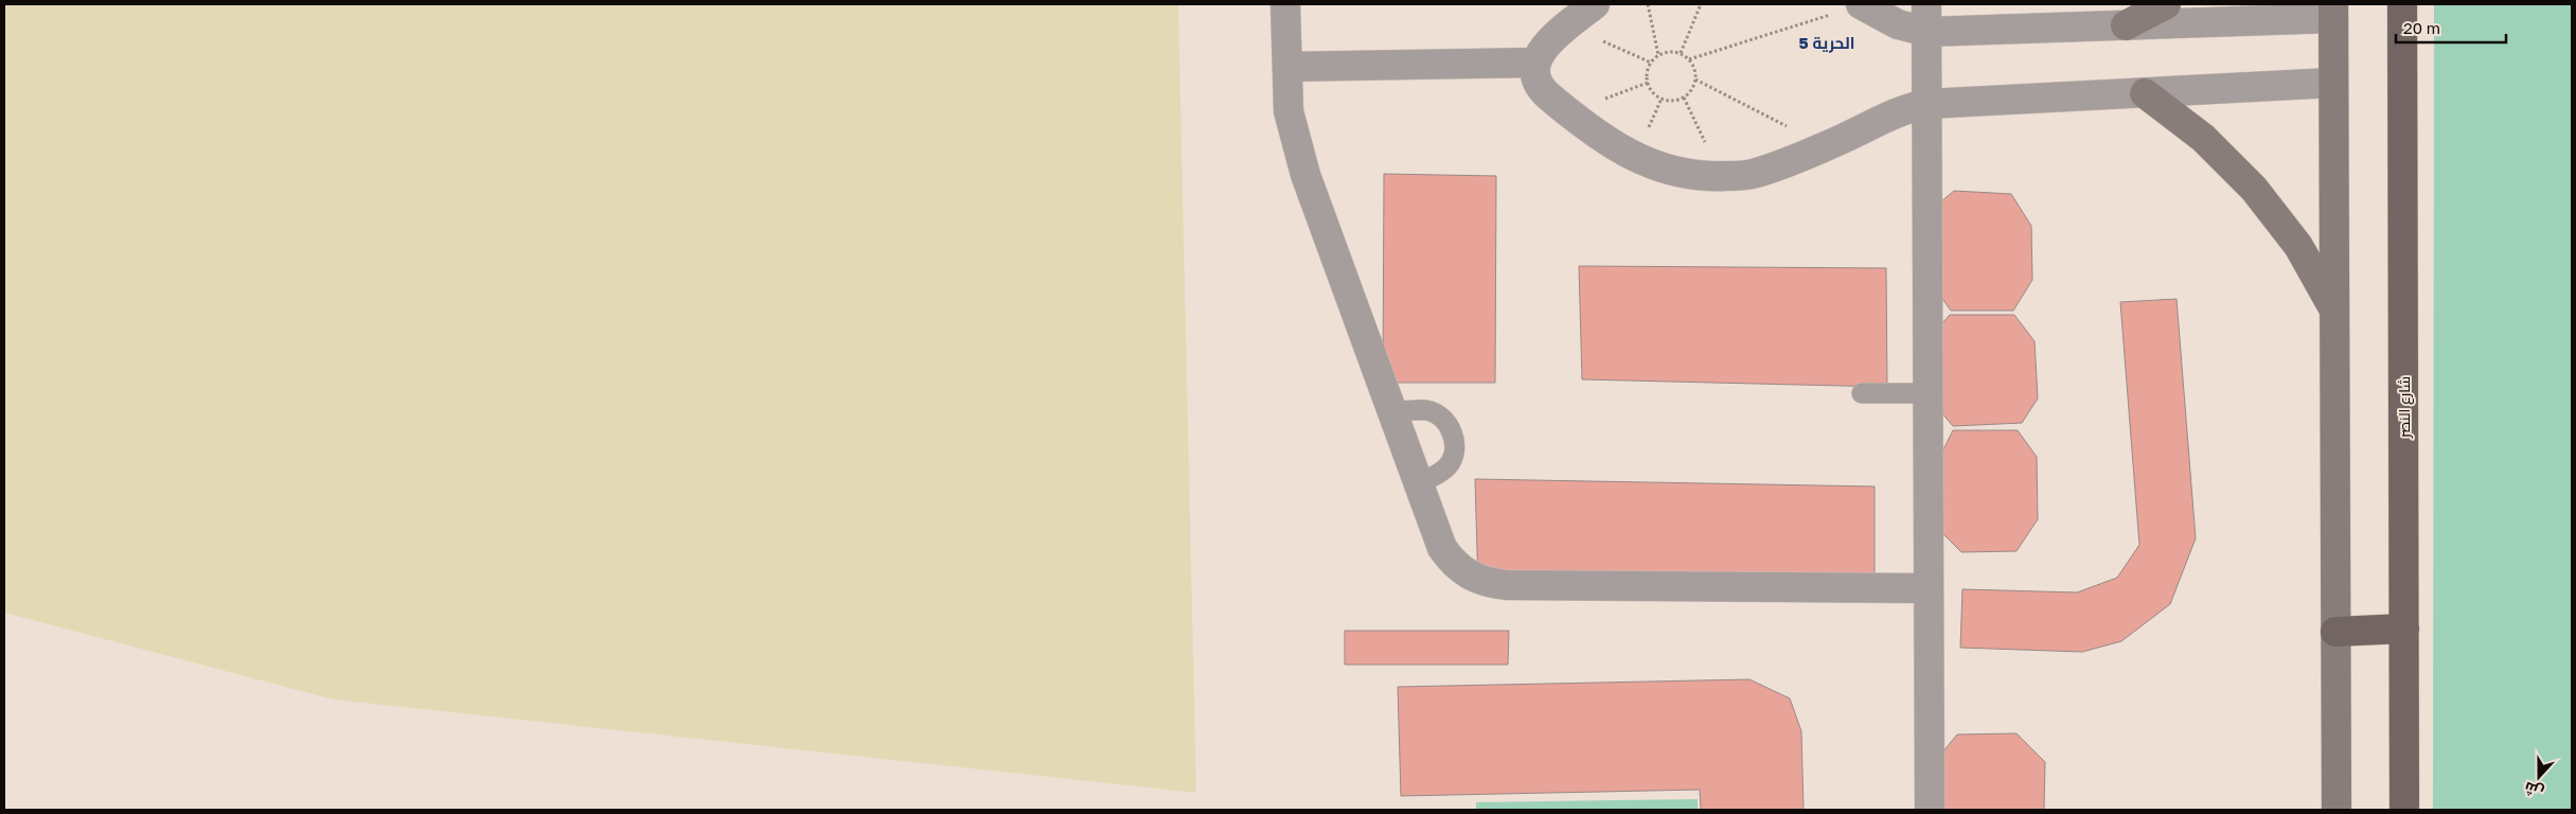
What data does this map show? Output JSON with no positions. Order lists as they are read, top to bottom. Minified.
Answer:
{"streets":{"main road":["شارع النصر"]},"districts":["الحرية 5"],"scale_bar":"20 m","north":"bottom"}
